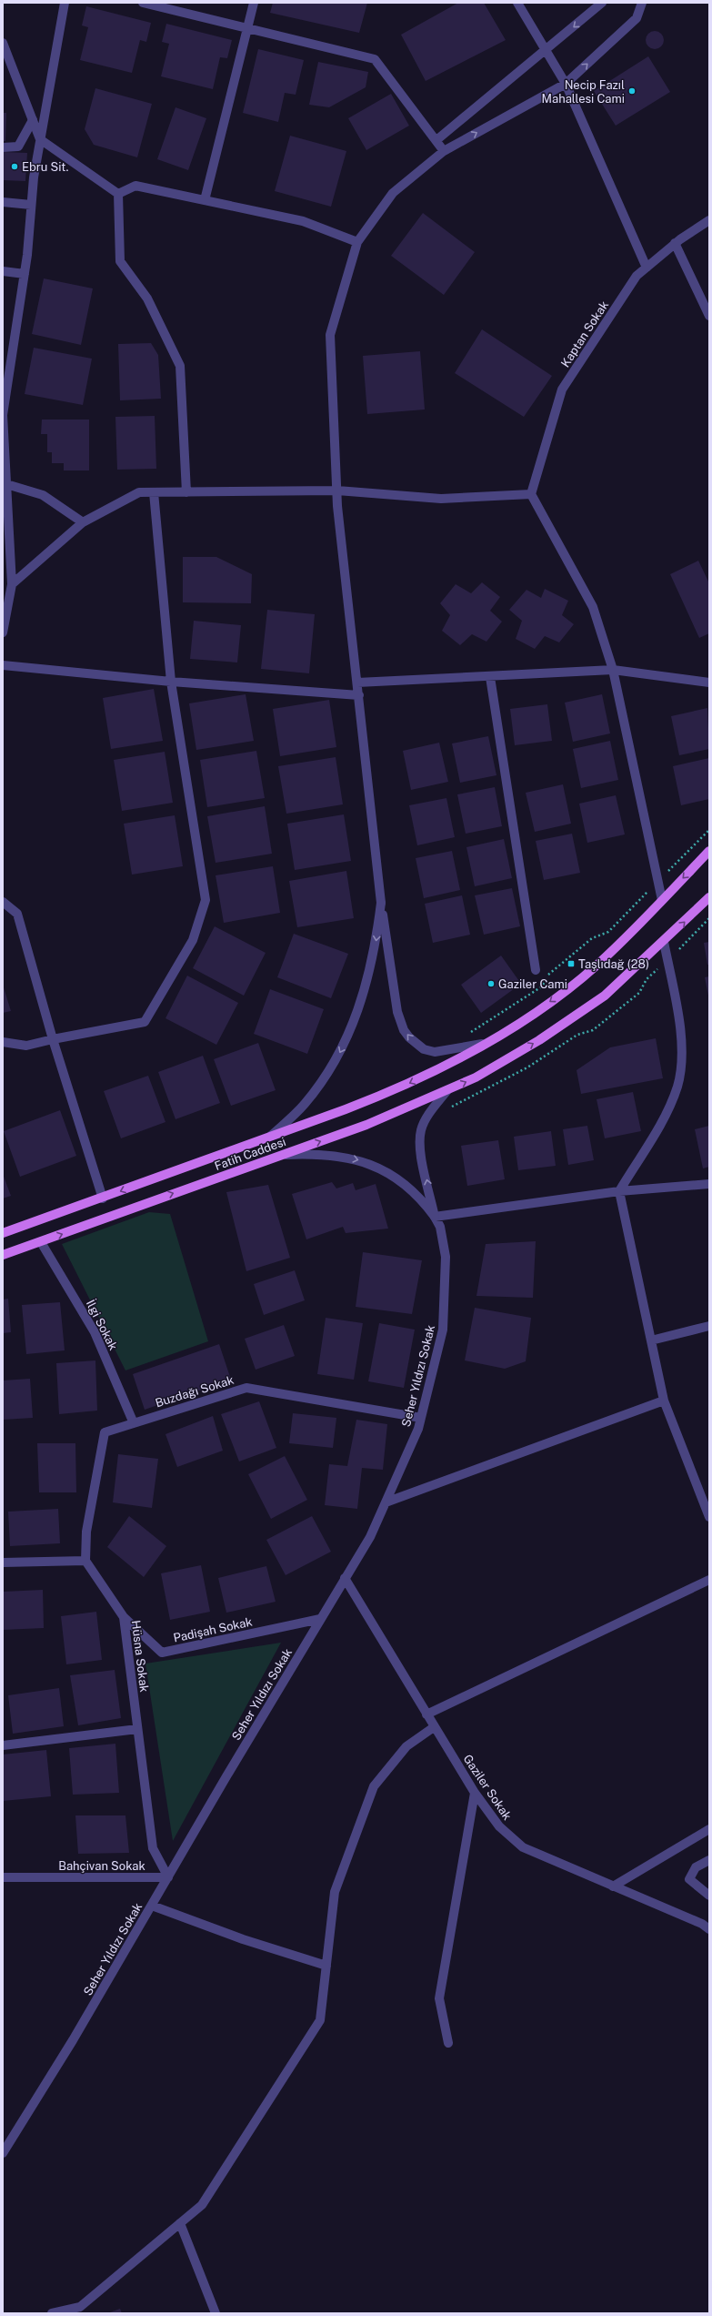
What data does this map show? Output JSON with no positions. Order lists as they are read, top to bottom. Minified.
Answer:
{"streets":{"main road":["Fatih Caddesi"],"street":["Kaptan Sokak","İlgi Sokak","Seher Yıldızı Sokak","Buzdağı Sokak","Padişah Sokak","Hüsna Sokak","Gaziler Sokak","Bahçivan Sokak"]},"crossings":[["Fatih Caddesi","İlgi Sokak"],["İlgi Sokak","Buzdağı Sokak"],["Seher Yıldızı Sokak","Buzdağı Sokak"],["Seher Yıldızı Sokak","Padişah Sokak"],["Seher Yıldızı Sokak","Gaziler Sokak"],["Seher Yıldızı Sokak","Bahçivan Sokak"],["Buzdağı Sokak","Hüsna Sokak"],["Padişah Sokak","Hüsna Sokak"],["Hüsna Sokak","Bahçivan Sokak"]],"places":{"other":["Necip Fazıl Mahallesi Cami","Ebru Sit.","Gaziler Cami"],"transit":["Taşlıdağ (28)"]}}
